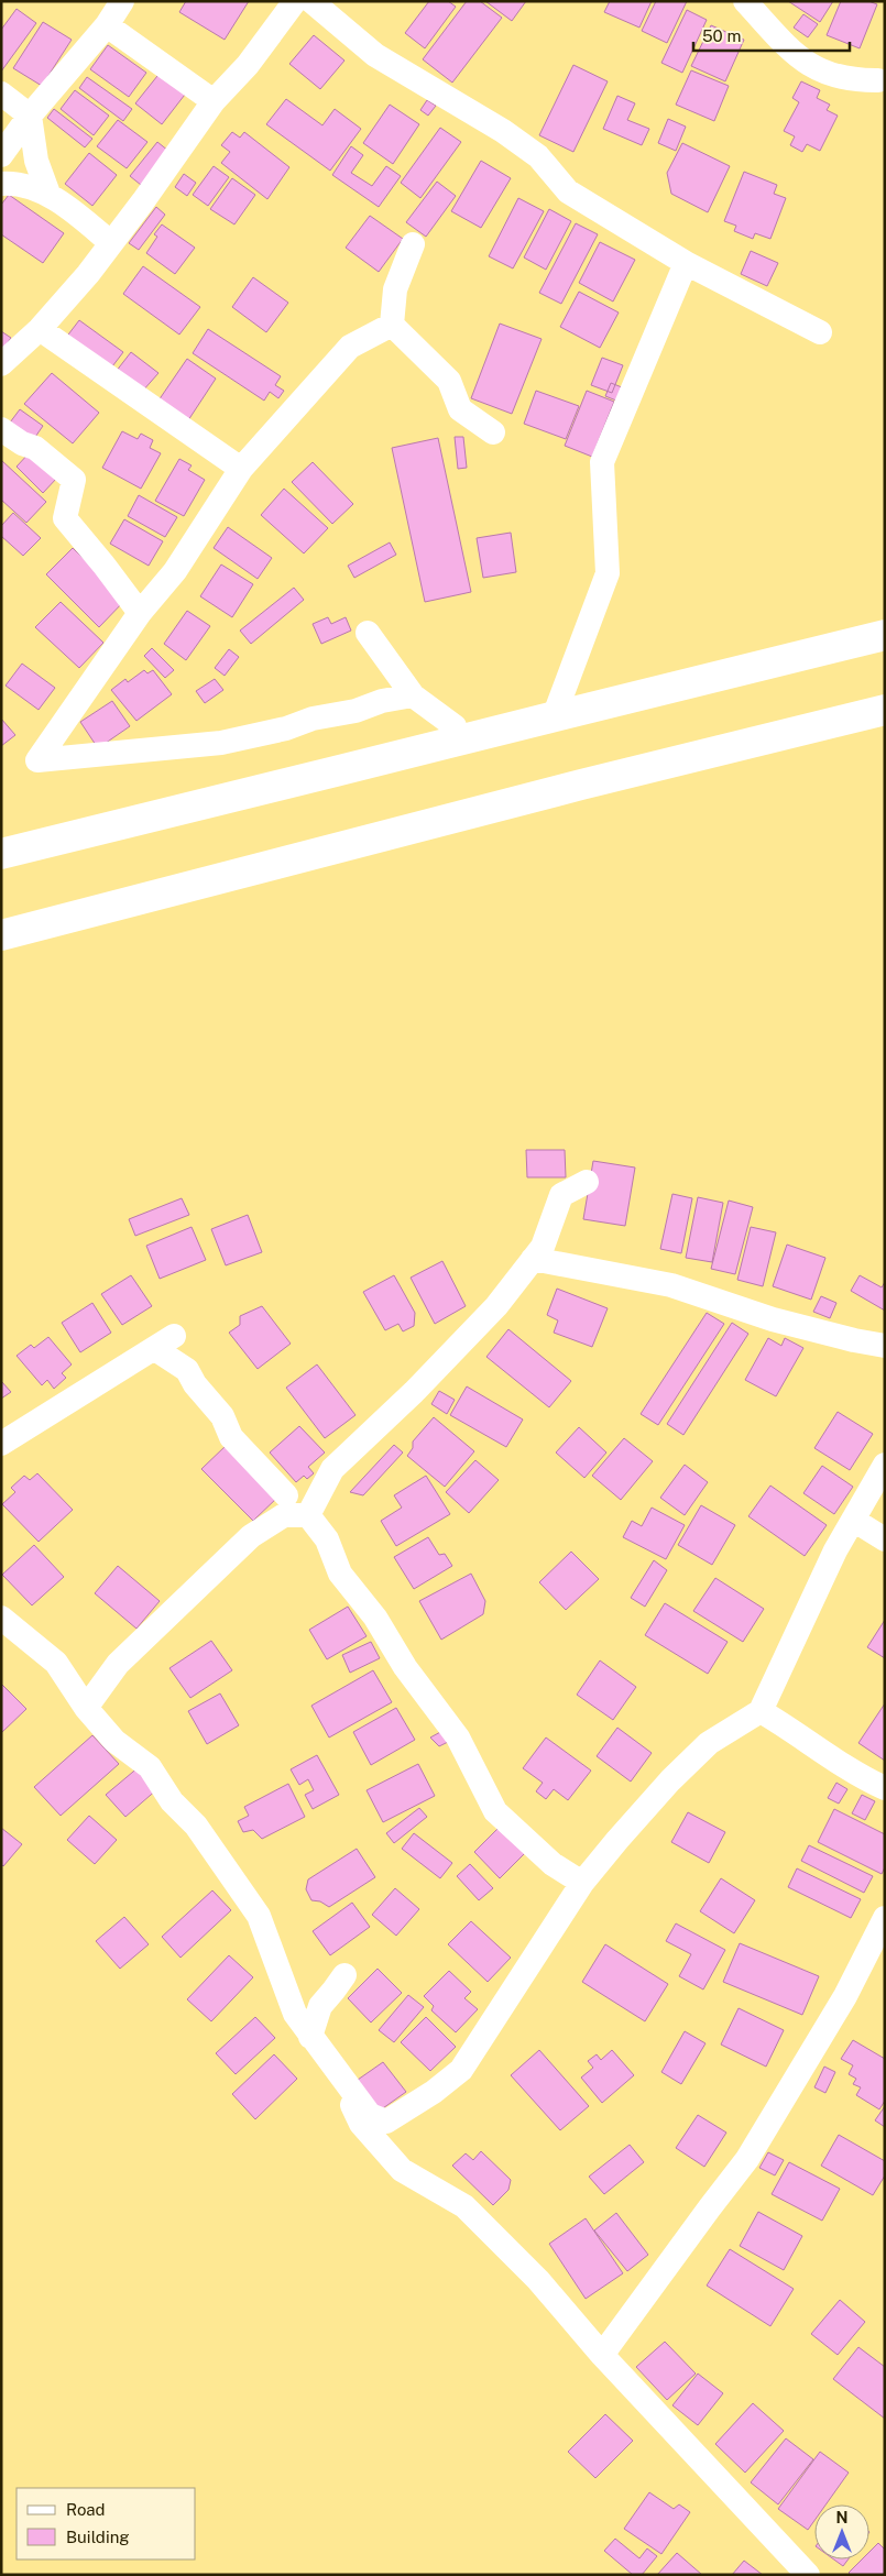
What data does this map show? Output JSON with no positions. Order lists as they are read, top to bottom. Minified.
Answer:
{"legend":["Road","Building"],"scale_bar":"50 m","north":"top"}
